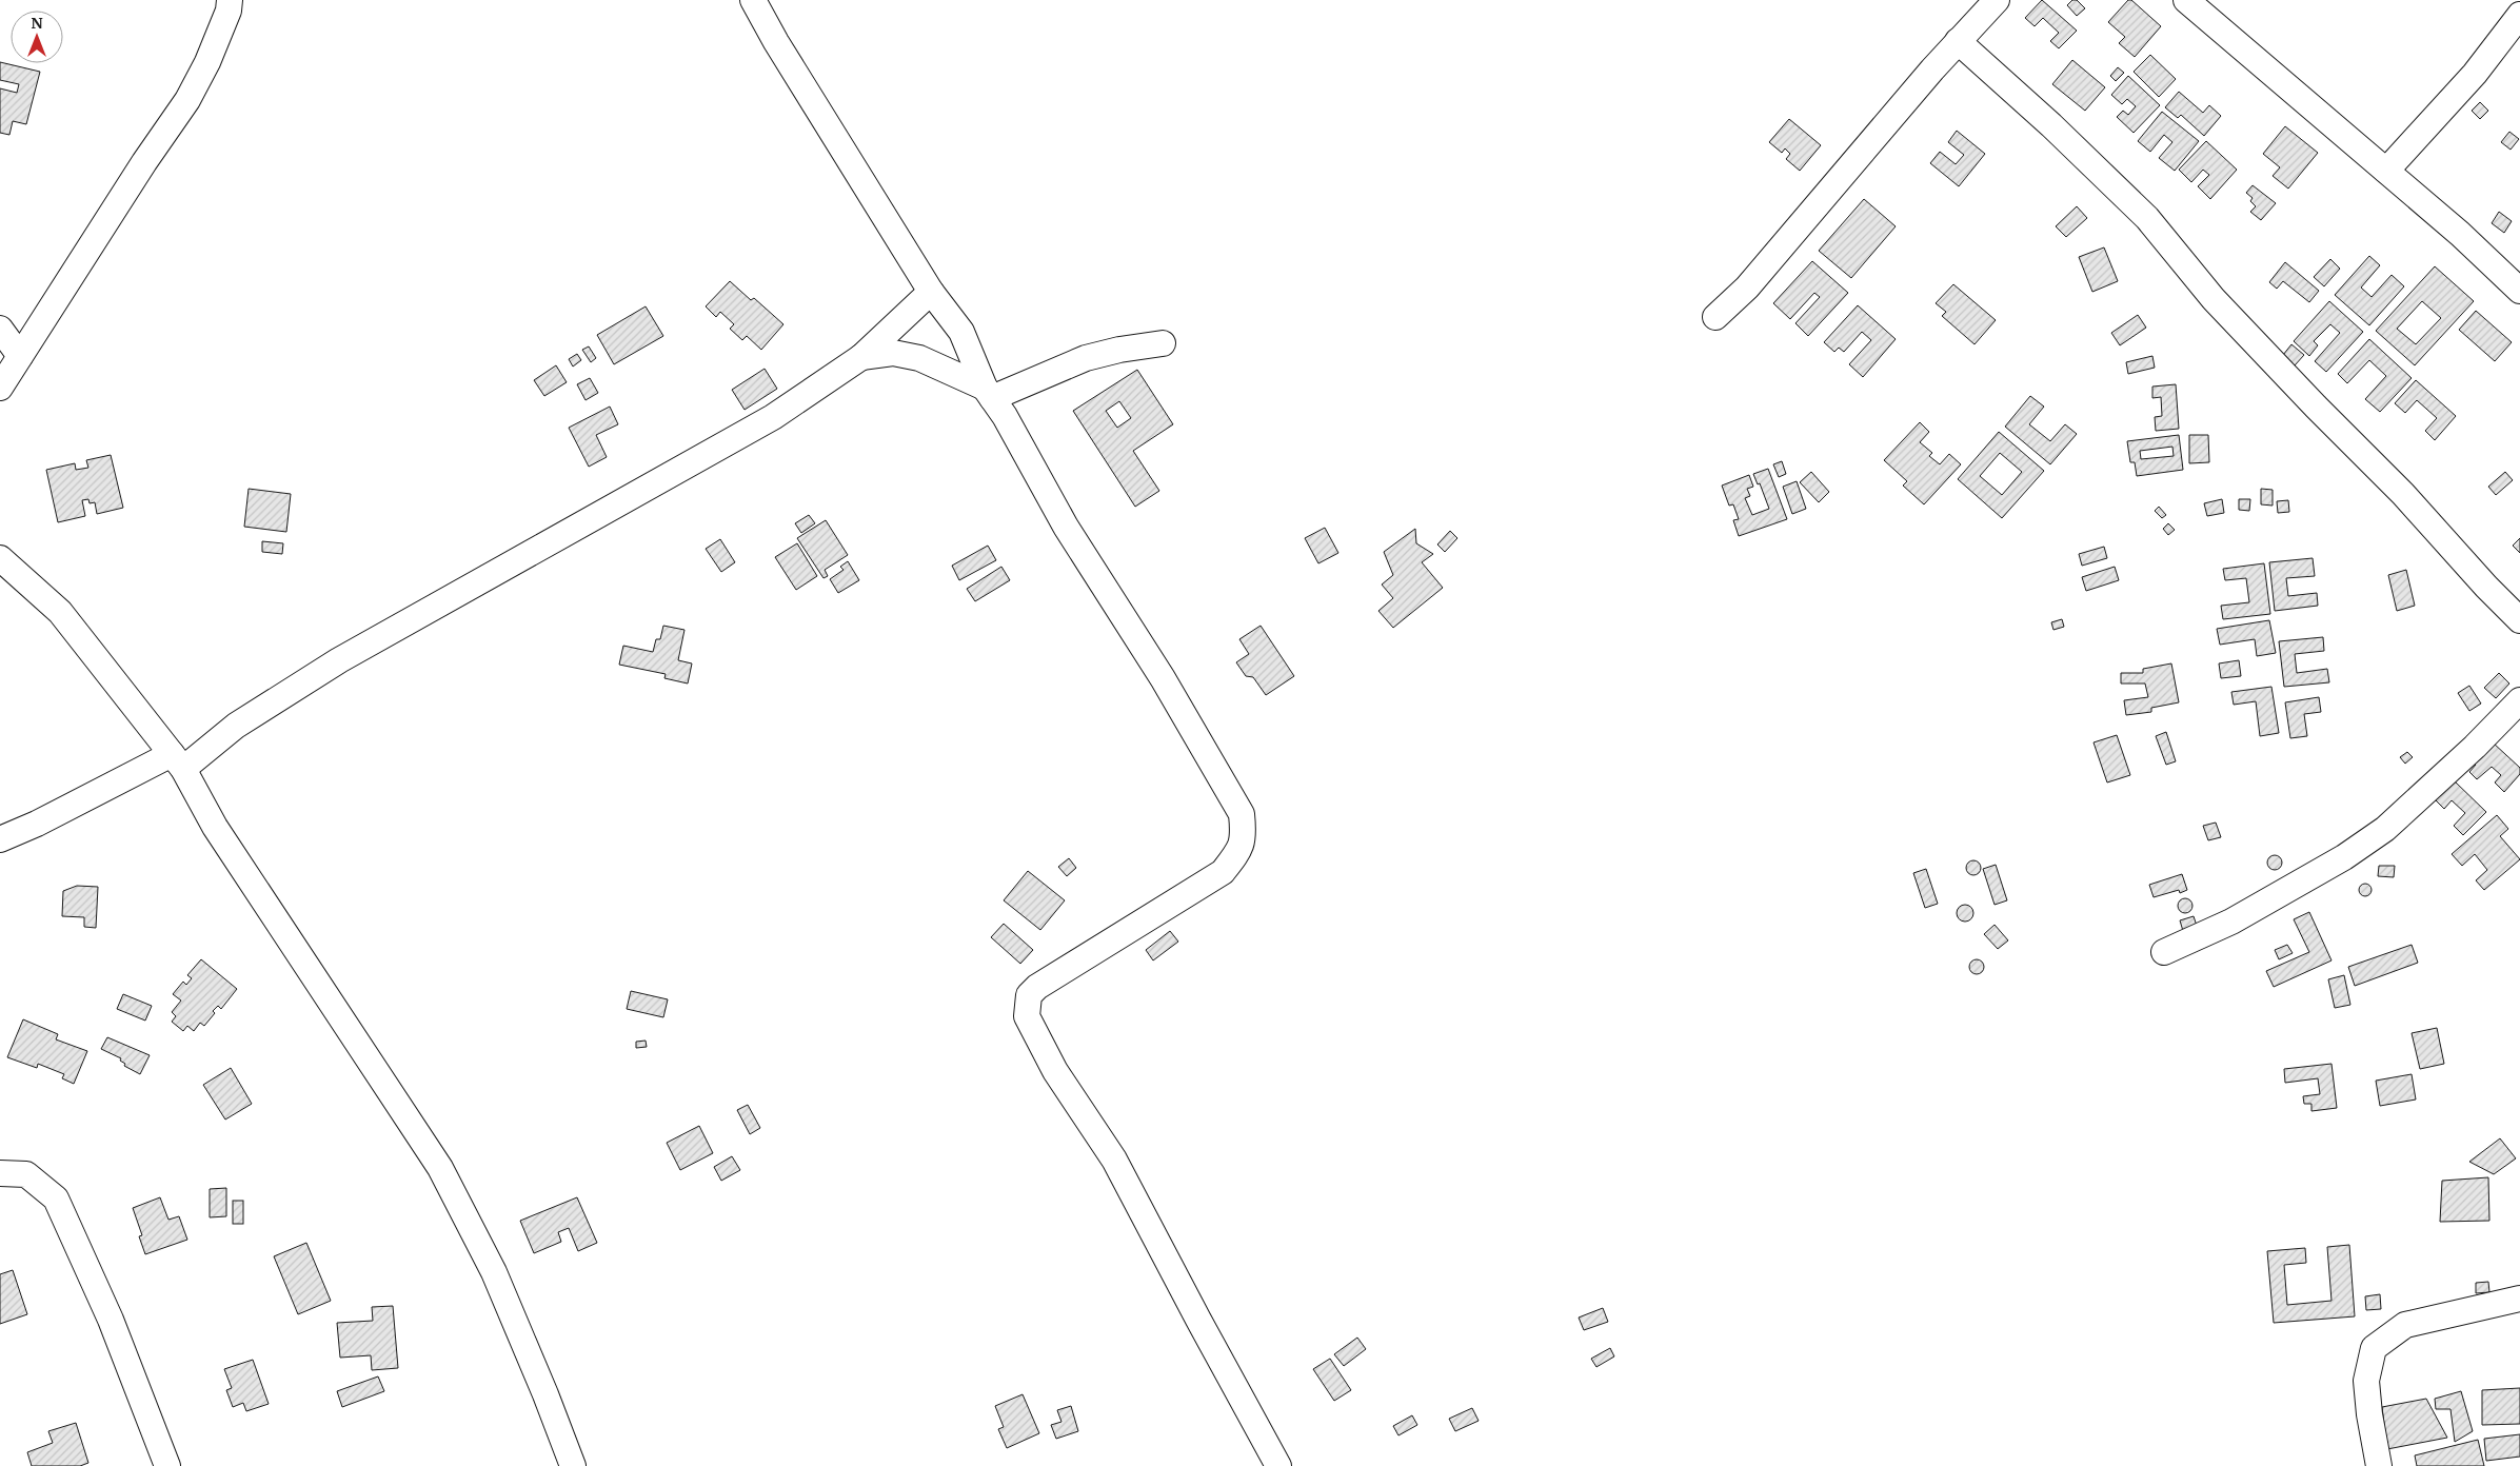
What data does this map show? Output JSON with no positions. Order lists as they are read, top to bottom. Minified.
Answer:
{"north":"top"}
